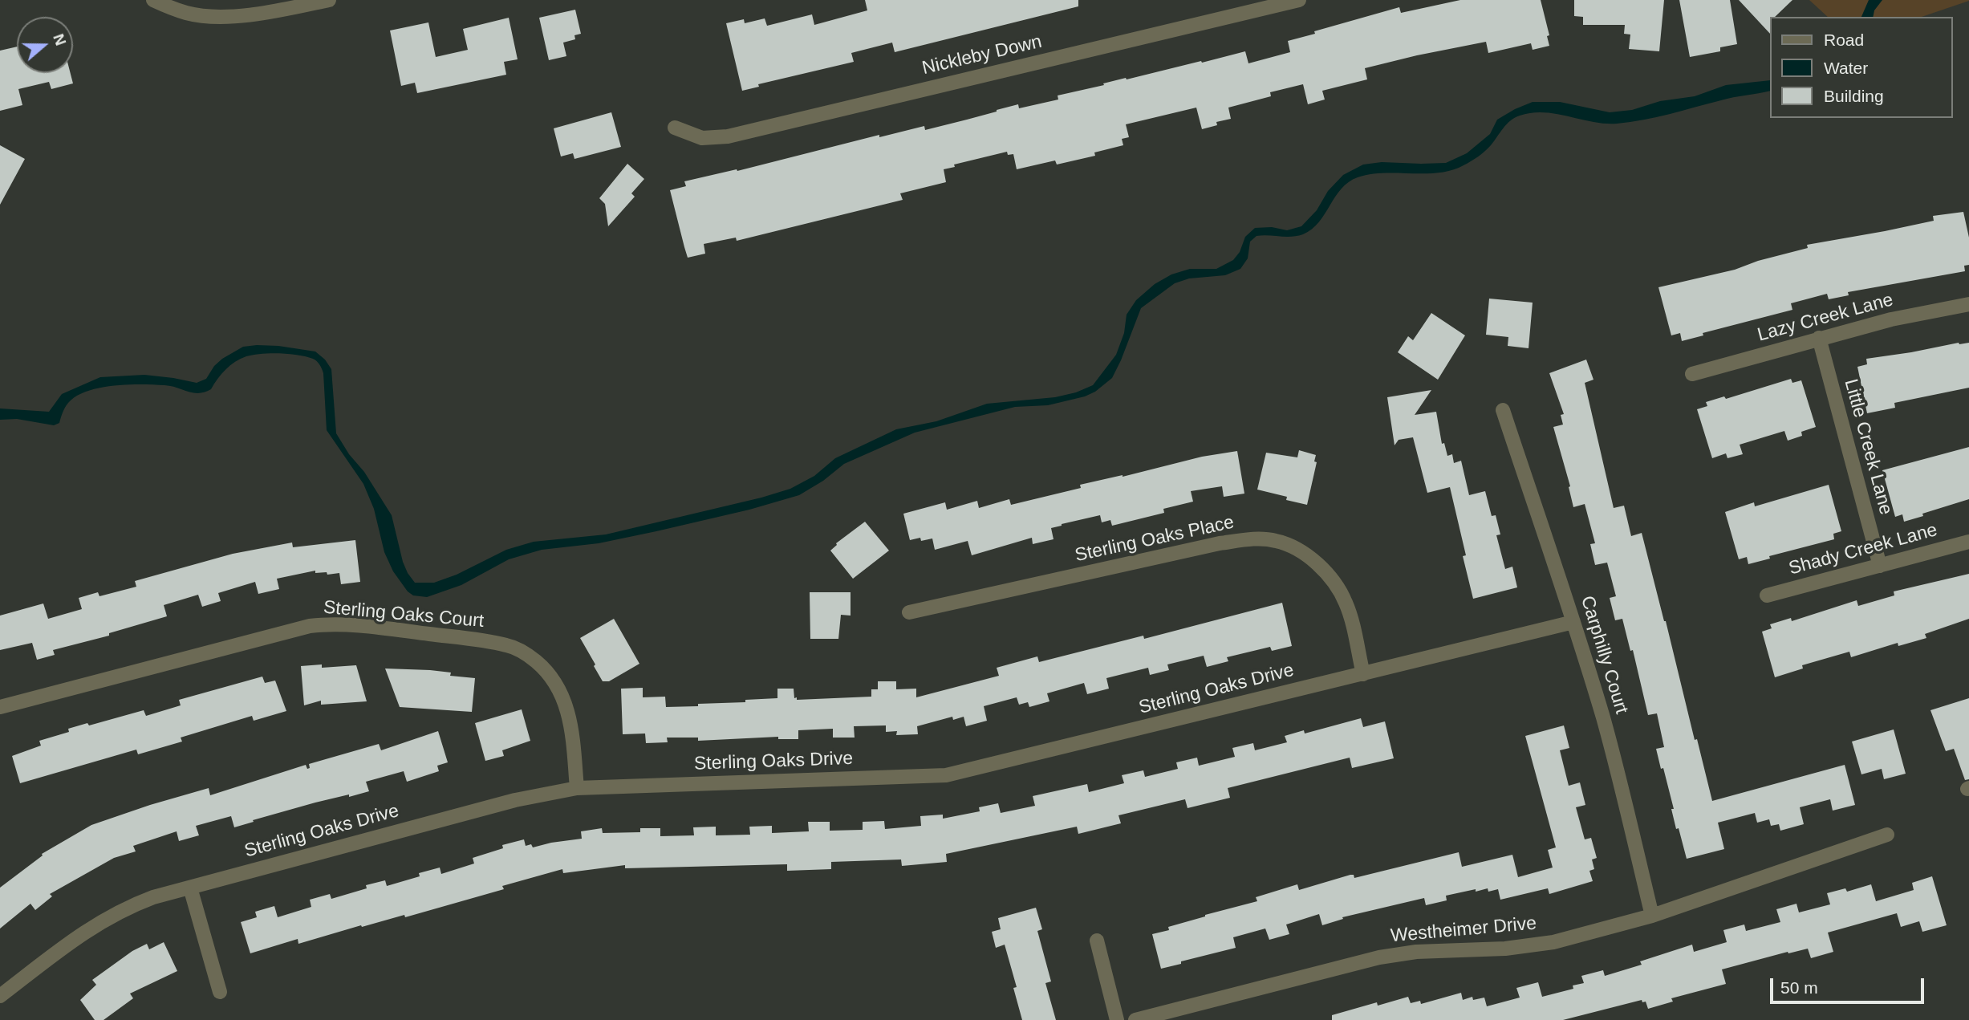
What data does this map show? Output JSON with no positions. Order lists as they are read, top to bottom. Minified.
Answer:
{"streets":{"street":["Nickleby Down","Lazy Creek Lane","Little Creek Lane","Sterling Oaks Place","Shady Creek Lane","Sterling Oaks Court","Carphilly Court","Sterling Oaks Drive","Westheimer Drive"]},"crossings":[["Lazy Creek Lane","Little Creek Lane"],["Little Creek Lane","Shady Creek Lane"],["Sterling Oaks Place","Sterling Oaks Drive"],["Sterling Oaks Court","Sterling Oaks Drive"],["Carphilly Court","Sterling Oaks Drive"],["Carphilly Court","Westheimer Drive"]],"legend":["Road","Water","Building"],"scale_bar":"50 m","north":"right"}
